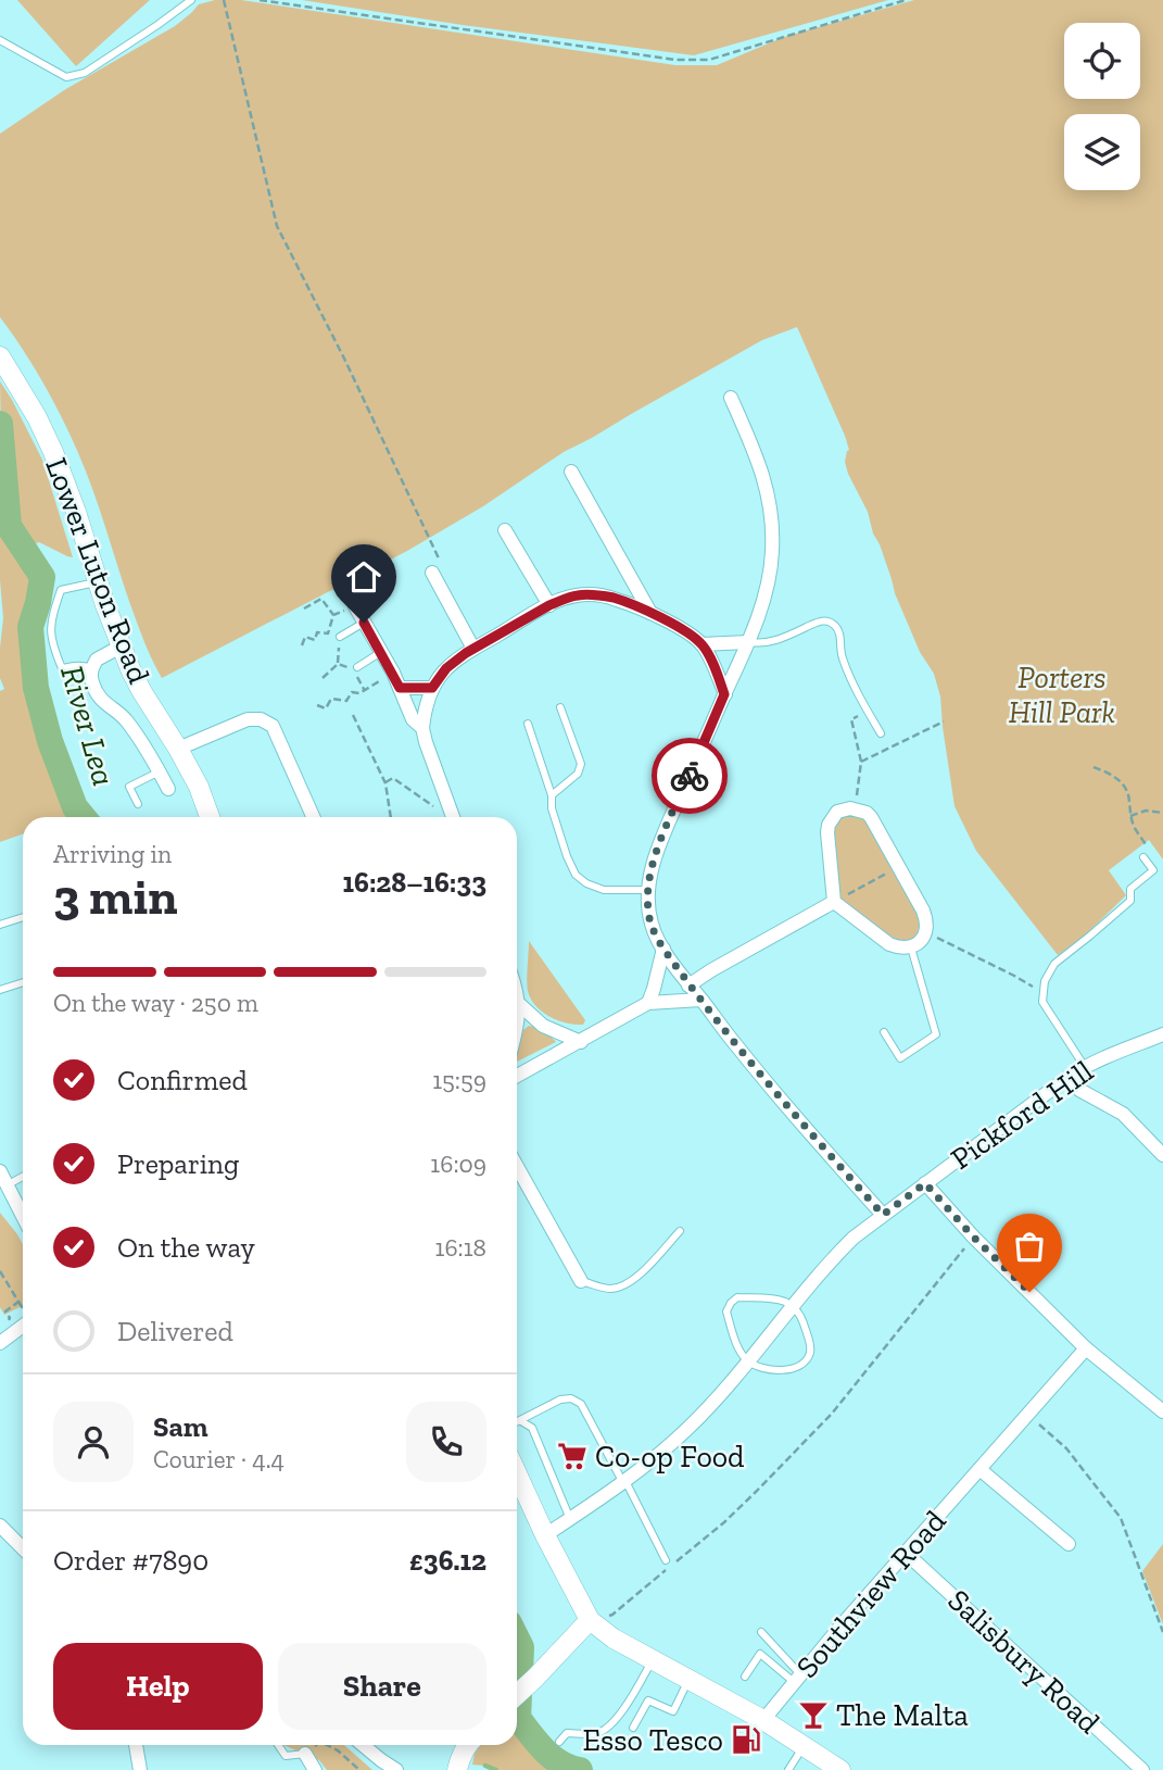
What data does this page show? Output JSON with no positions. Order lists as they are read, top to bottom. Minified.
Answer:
{"streets":{"main road":["Lower Luton Road"],"street":["Pickford Hill","Southview Road","Salisbury Road"]},"crossings":[["Southview Road","Salisbury Road"]],"water":["River Lea"],"parks":["Porters Hill Park"],"places":{"supermarket":["Co-op Food"],"bar":["The Malta"],"fuel station":["Esso Tesco"]},"page":{"heading":["3 min","Arriving in","16:28–16:33"],"panel":["Sam","Courier · 4.4","Order #7890","£36.12"],"bar":"On the way · 250 m","list":[["Confirmed","15:59"],["Preparing","16:09"],["On the way","16:18"],"Delivered"],"buttons":["Help","Share"]}}
